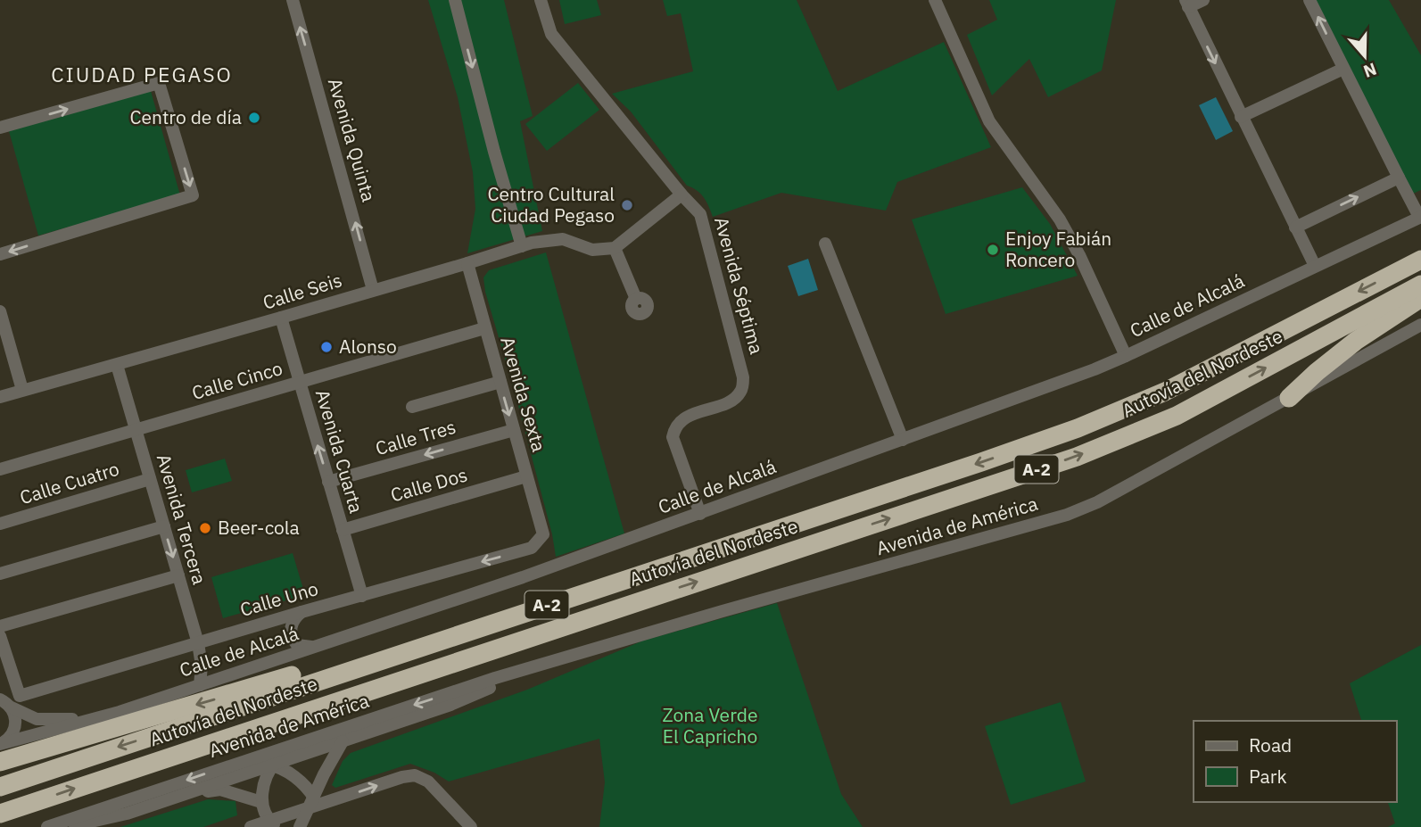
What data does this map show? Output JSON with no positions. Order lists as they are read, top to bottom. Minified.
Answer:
{"streets":{"highway":["Autovía del Nordeste","A-2"],"street":["Avenida Quinta","Avenida Séptima","Calle Seis","Calle de Alcalá","Calle Cinco","Avenida Sexta","Calle Tres","Avenida Cuarta","Calle Cuatro","Calle Dos","Avenida Tercera","Avenida de América","Calle Uno"]},"crossings":[["Avenida Quinta","Calle Seis"],["Avenida Séptima","Calle de Alcalá"],["Calle Seis","Avenida Sexta"],["Calle Seis","Avenida Cuarta"],["Calle Seis","Avenida Tercera"],["Calle de Alcalá","Avenida Tercera"],["Calle Cinco","Avenida Sexta"],["Calle Cinco","Avenida Cuarta"],["Calle Cinco","Avenida Tercera"],["Avenida Sexta","Calle Tres"],["Avenida Sexta","Calle Dos"],["Avenida Sexta","Calle Uno"],["Calle Tres","Avenida Cuarta"],["Avenida Cuarta","Calle Dos"],["Avenida Cuarta","Calle Uno"],["Calle Cuatro","Avenida Tercera"],["Avenida Tercera","Calle Uno"]],"one_way":["Avenida Quinta","Avenida Cuarta"],"districts":["CIUDAD PEGASO"],"parks":["Zona Verde El Capricho"],"places":["Centro de día","Centro Cultural Ciudad Pegaso","Enjoy Fabián Roncero","Alonso","Beer-cola"],"legend":["Road","Park"],"north":"bottom"}
